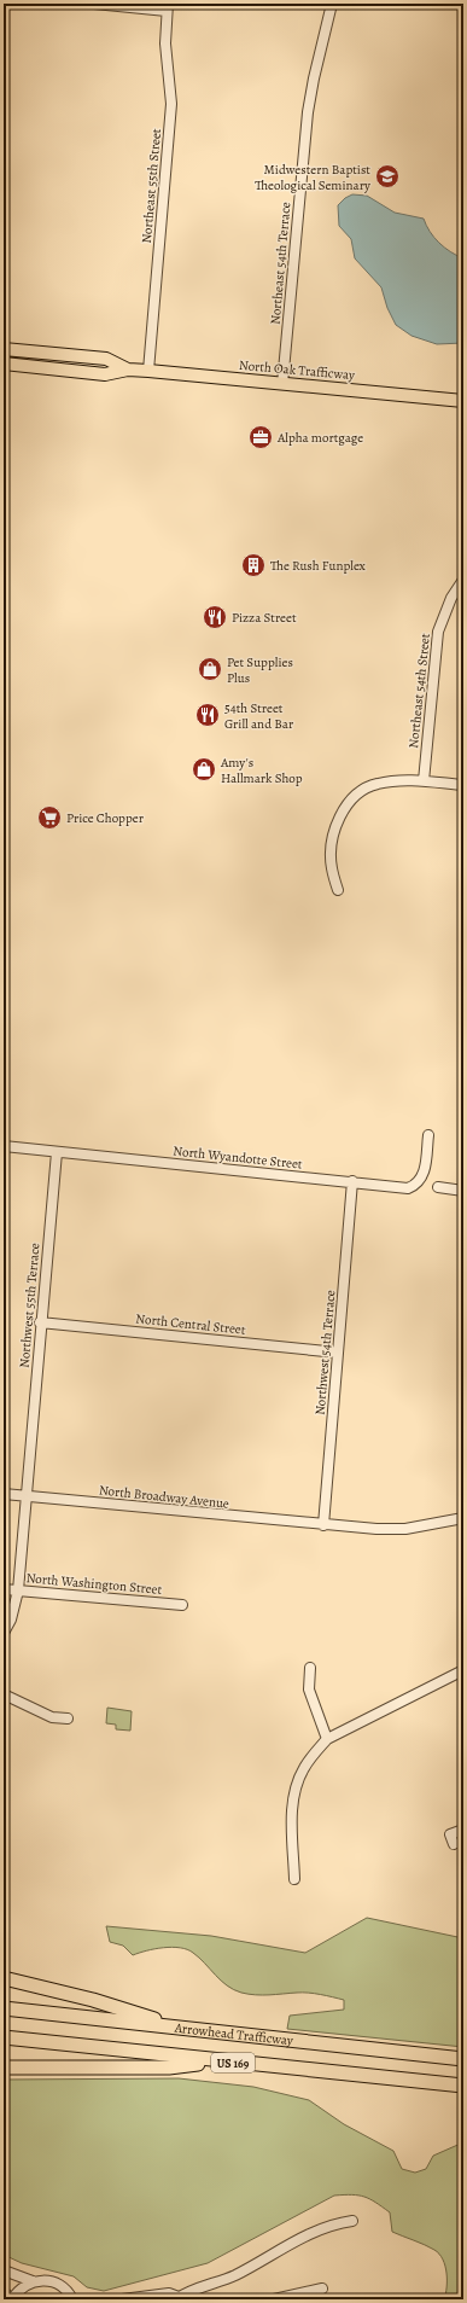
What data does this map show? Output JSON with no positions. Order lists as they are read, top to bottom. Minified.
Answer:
{"streets":{"highway":["Arrowhead Trafficway","US 169"],"main road":["North Oak Trafficway"],"street":["Northeast 55th Street","Northeast 54th Terrace","Northeast 54th Street","North Wyandotte Street","Northwest 55th Terrace","North Central Street","Northwest 54th Terrace","North Broadway Avenue","North Washington Street"]},"crossings":[["Northeast 55th Street","North Oak Trafficway"],["Northeast 54th Terrace","North Oak Trafficway"],["North Wyandotte Street","Northwest 55th Terrace"],["North Wyandotte Street","Northwest 54th Terrace"],["Northwest 55th Terrace","North Central Street"],["Northwest 55th Terrace","North Broadway Avenue"],["Northwest 55th Terrace","North Washington Street"],["North Central Street","Northwest 54th Terrace"],["Northwest 54th Terrace","North Broadway Avenue"]],"places":{"school or university":["Midwestern Baptist Theological Seminary"],"office":["Alpha mortgage"],"building":["The Rush Funplex"],"restaurant":["Pizza Street","54th Street Grill and Bar"],"shop":["Pet Supplies Plus","Amy's Hallmark Shop"],"supermarket":["Price Chopper"]}}
